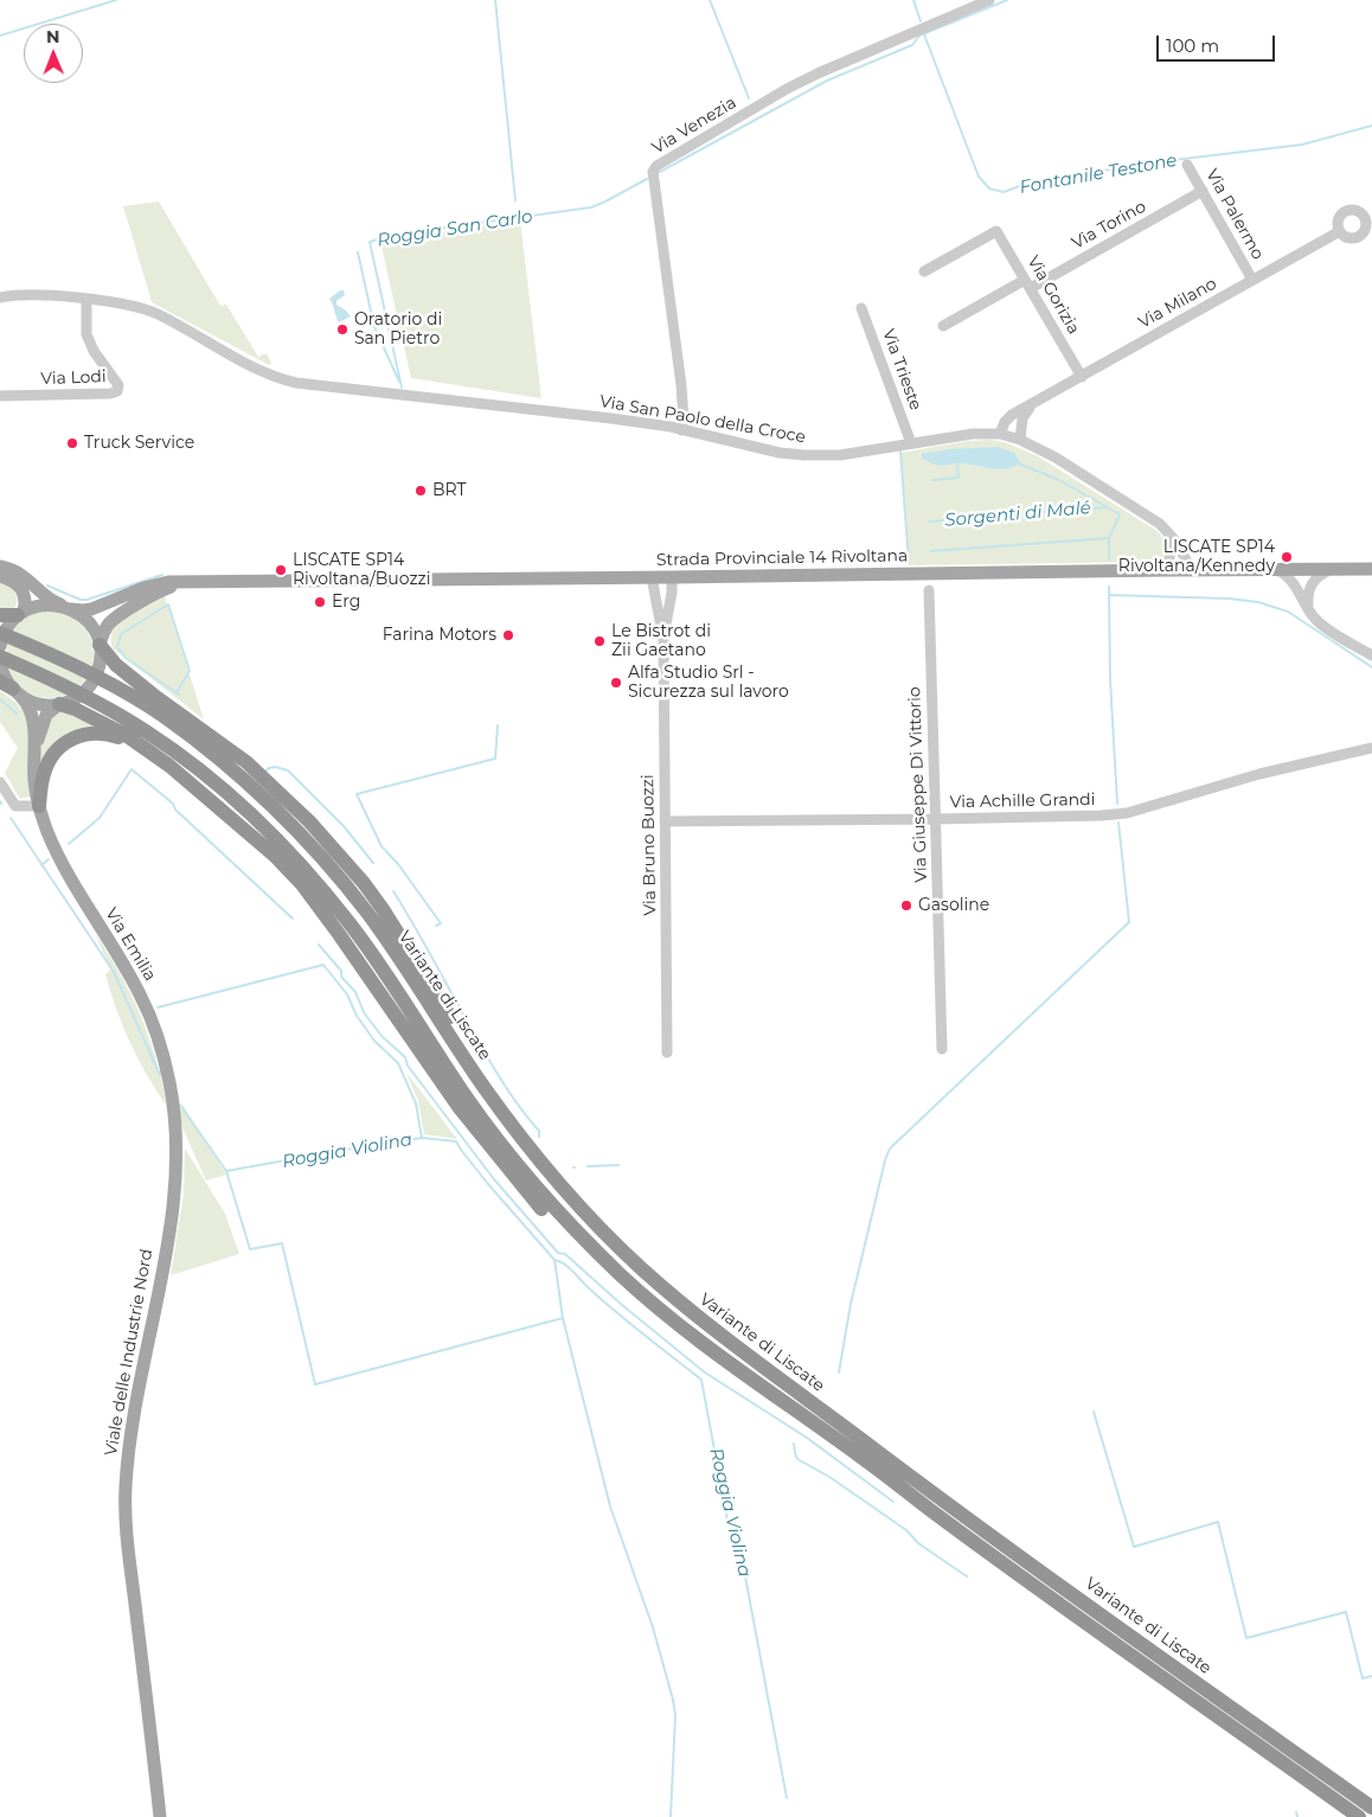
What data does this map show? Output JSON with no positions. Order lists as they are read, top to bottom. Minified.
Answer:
{"streets":{"highway":["Variante di Liscate"],"main road":["Strada Provinciale 14 Rivoltana","Via Emilia","Viale delle Industrie Nord"],"street":["Via Venezia","Via Palermo","Via Torino","Via Gorizia","Via Milano","Via Trieste","Via Lodi","Via San Paolo della Croce","Via Giuseppe Di Vittorio","Via Achille Grandi","Via Bruno Buozzi"]},"crossings":[["Via Venezia","Via San Paolo della Croce"],["Via Palermo","Via Torino"],["Via Palermo","Via Milano"],["Via Torino","Via Gorizia"],["Via Gorizia","Via Milano"],["Via Milano","Via San Paolo della Croce"],["Via Trieste","Via San Paolo della Croce"],["Via Lodi","Via San Paolo della Croce"],["Via San Paolo della Croce","Strada Provinciale 14 Rivoltana"],["Strada Provinciale 14 Rivoltana","Via Bruno Buozzi"],["Via Giuseppe Di Vittorio","Via Achille Grandi"],["Via Achille Grandi","Via Bruno Buozzi"],["Via Emilia","Viale delle Industrie Nord"]],"water":["Fontanile Testone","Roggia San Carlo","Sorgenti di Malé","Roggia Violina"],"places":["Oratorio di San Pietro","Truck Service","BRT","LISCATE SP14 Rivoltana/Kennedy","LISCATE SP14 Rivoltana/Buozzi","Erg","Farina Motors","Le Bistrot di Zii Gaetano","Alfa Studio Srl - Sicurezza sul lavoro","Gasoline"],"scale_bar":"100 m","north":"top"}
